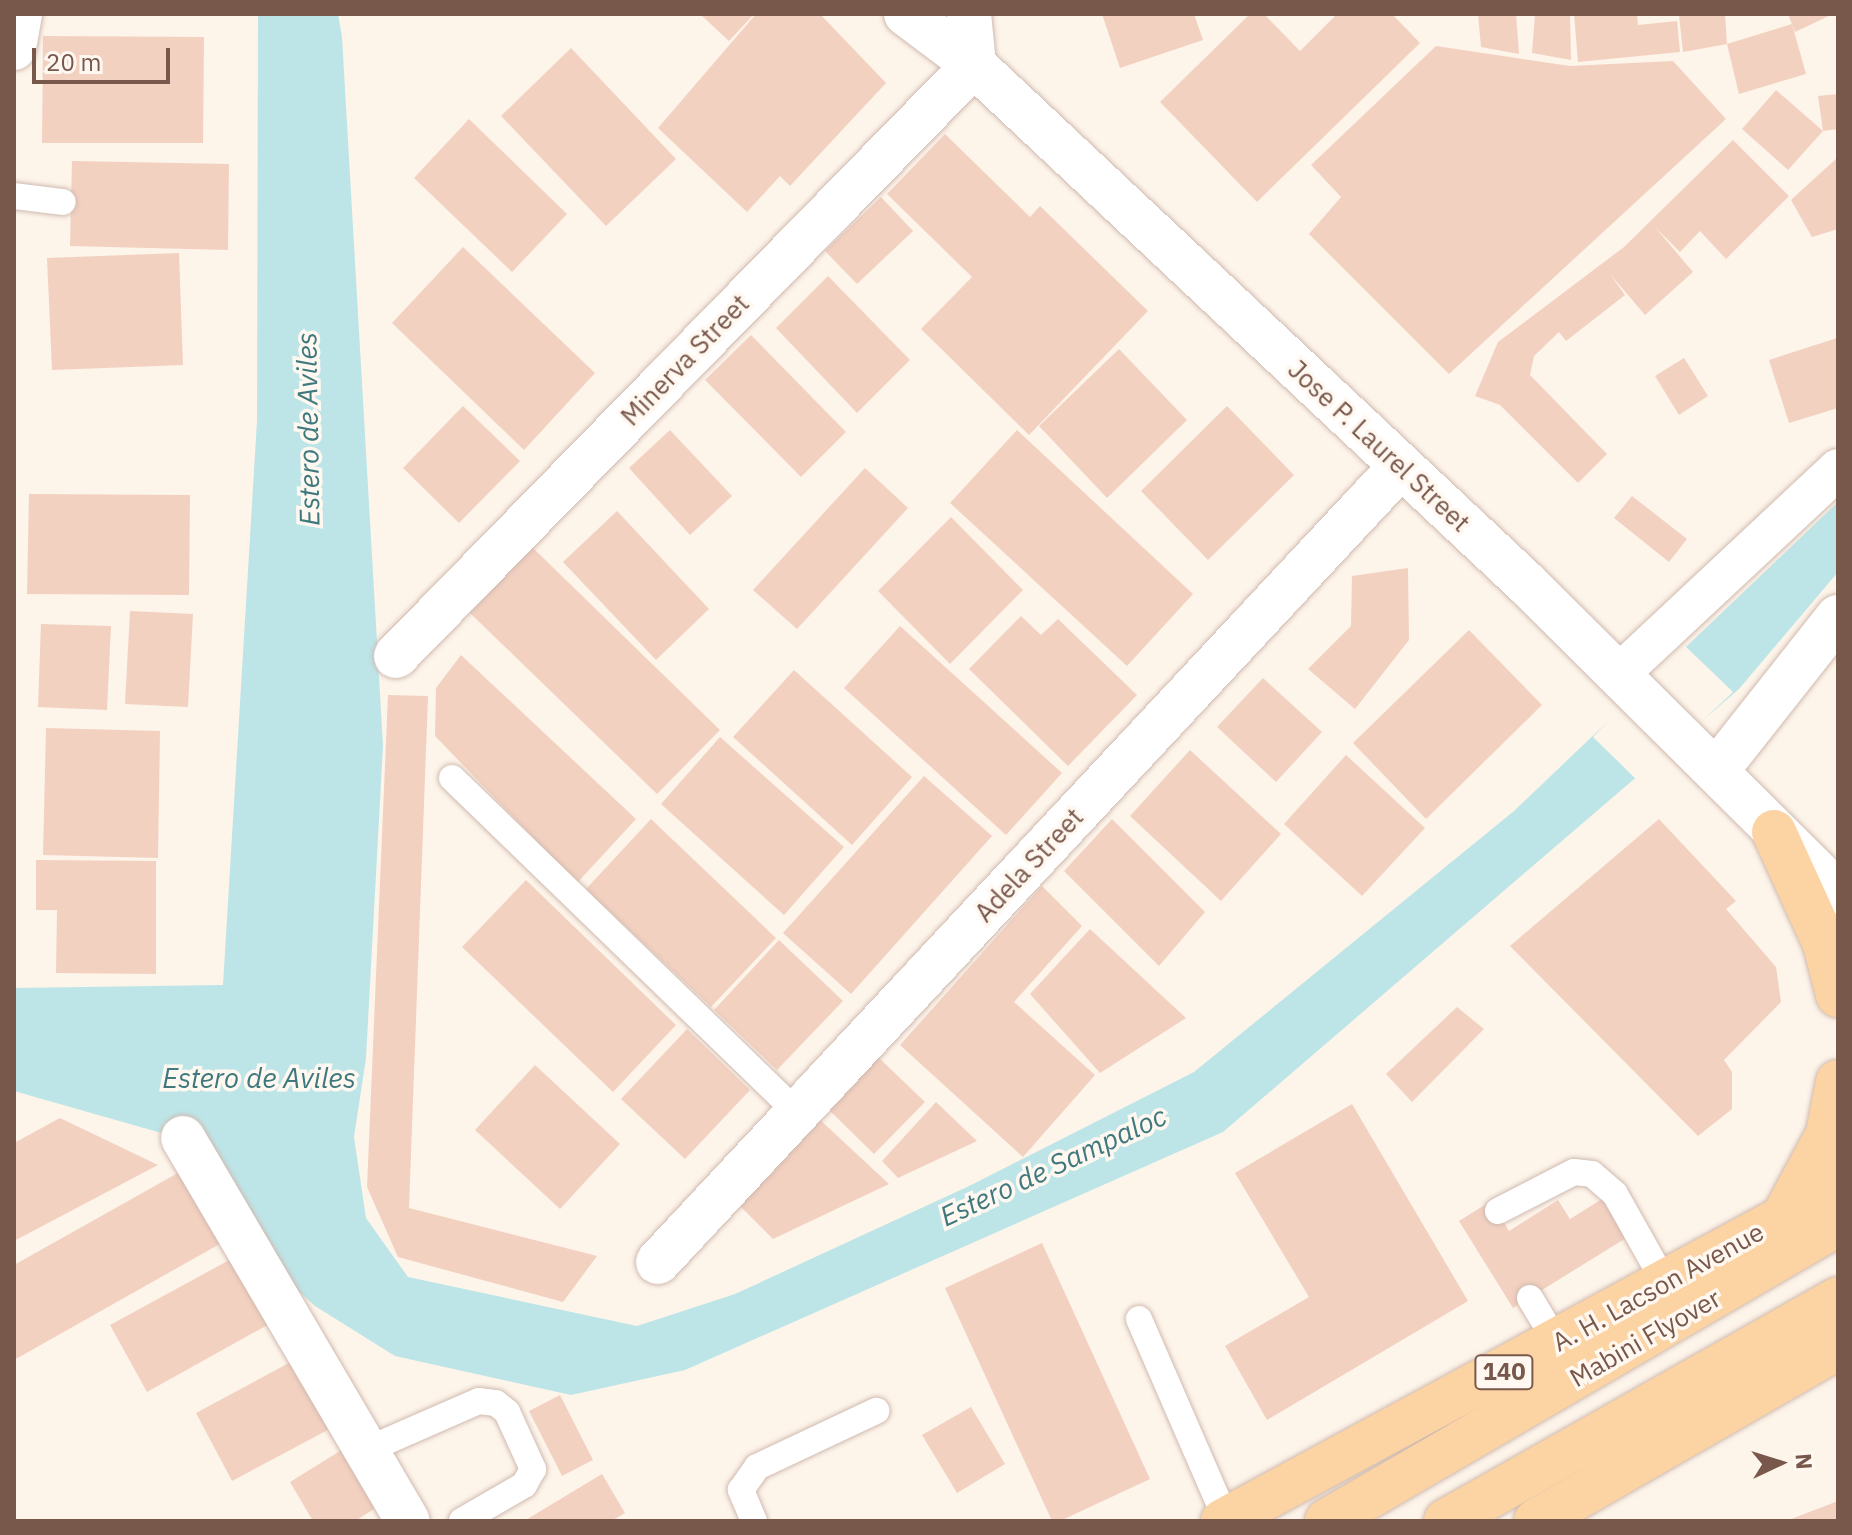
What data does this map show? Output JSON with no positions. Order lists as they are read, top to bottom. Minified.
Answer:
{"streets":{"main road":["A. H. Lacson Avenue","Mabini Flyover","140"],"street":["Minerva Street","Jose P. Laurel Street","Adela Street"]},"crossings":[["Minerva Street","Jose P. Laurel Street"],["Jose P. Laurel Street","Adela Street"]],"water":["Estero de Aviles","Estero de Sampaloc"],"scale_bar":"20 m","north":"right"}
